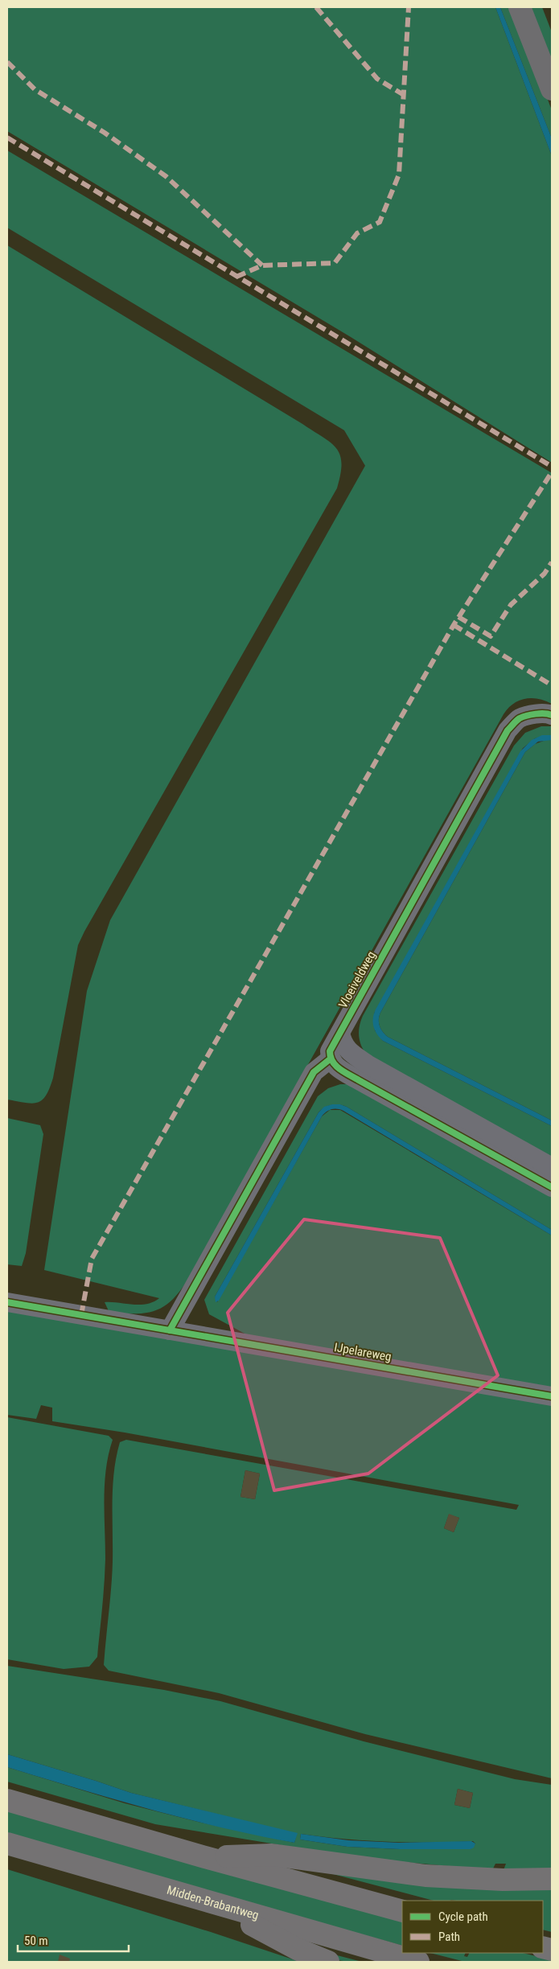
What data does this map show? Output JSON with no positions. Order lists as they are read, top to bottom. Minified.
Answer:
{"streets":{"highway":["Midden-Brabantweg"],"street":["Vloeiveldweg","IJpelareweg"]},"legend":["Cycle path","Path"],"scale_bar":"50 m"}
